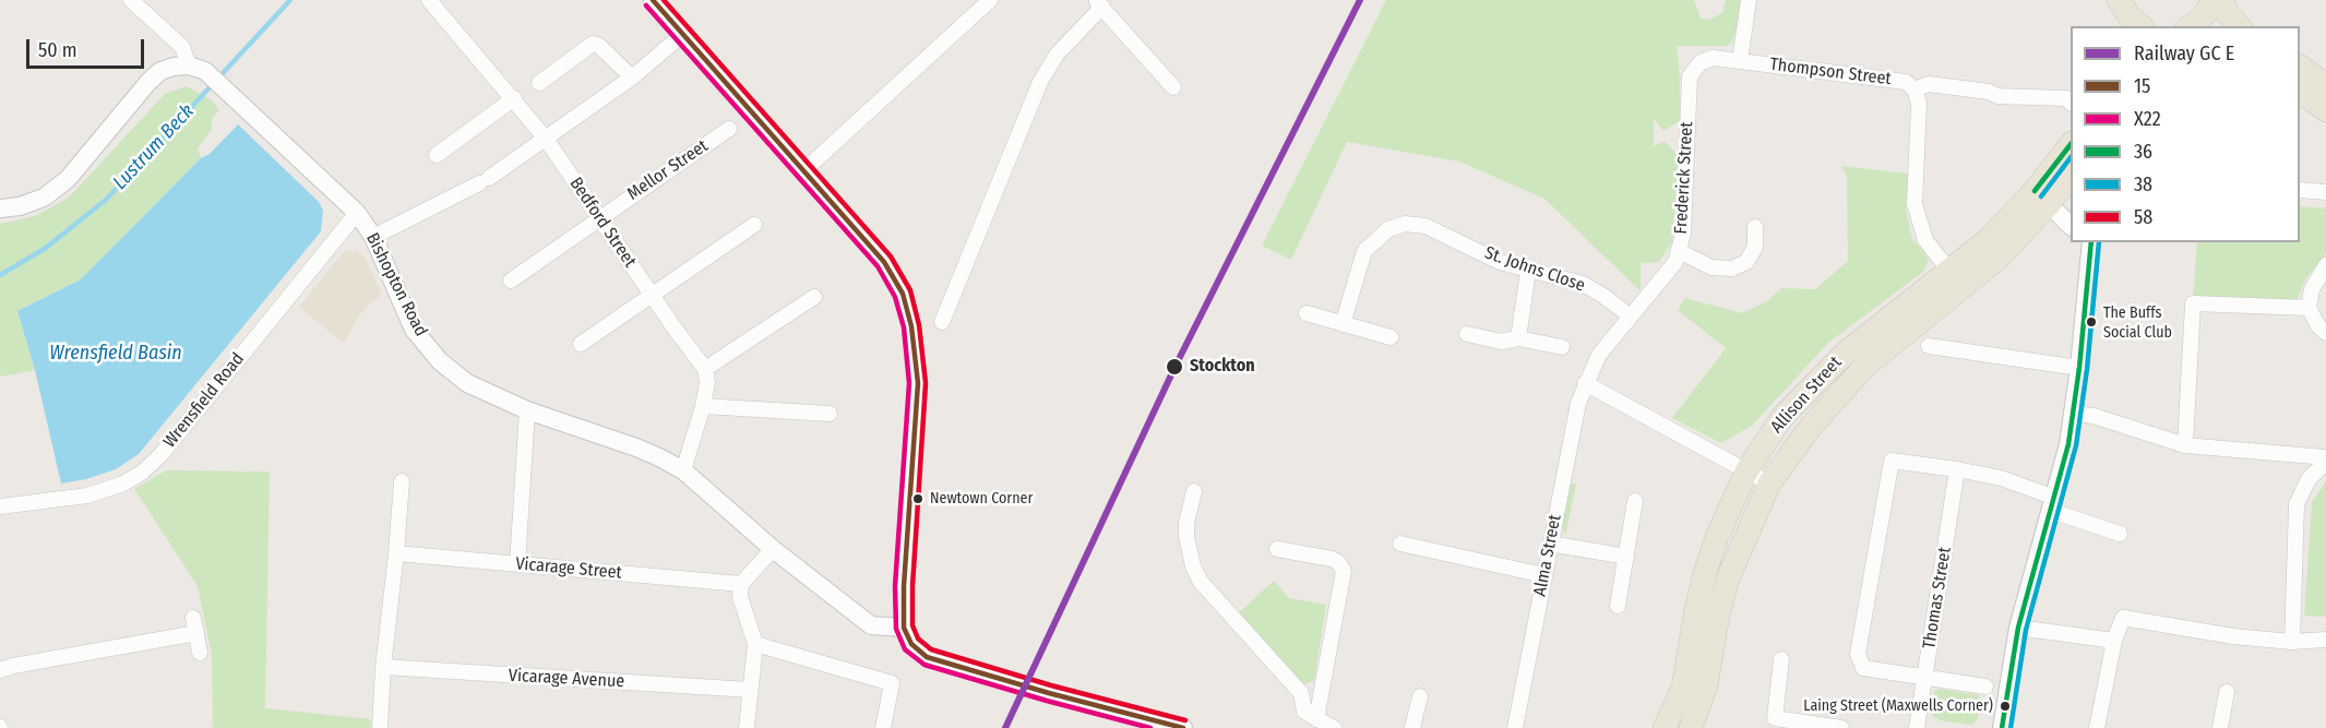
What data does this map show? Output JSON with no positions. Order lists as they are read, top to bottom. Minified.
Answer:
{"streets":{"main road":["Allison Street"],"street":["Thompson Street","Mellor Street","Frederick Street","Bedford Street","St. Johns Close","Bishopton Road","Wrensfield Road","Alma Street","Vicarage Street","Thomas Street","Vicarage Avenue"]},"crossings":[["Thompson Street","Frederick Street"],["Mellor Street","Bedford Street"],["Frederick Street","St. Johns Close"],["Frederick Street","Alma Street"],["Bishopton Road","Wrensfield Road"]],"water":["Lustrum Beck","Wrensfield Basin"],"places":["The Buffs Social Club","Stockton","Newtown Corner","Laing Street (Maxwells Corner)"],"lines":["transit line 15","transit line 58","transit line X22","transit line 36","transit line 38"],"legend":["Railway GC E","15","X22","36","38","58"],"scale_bar":"50 m"}
